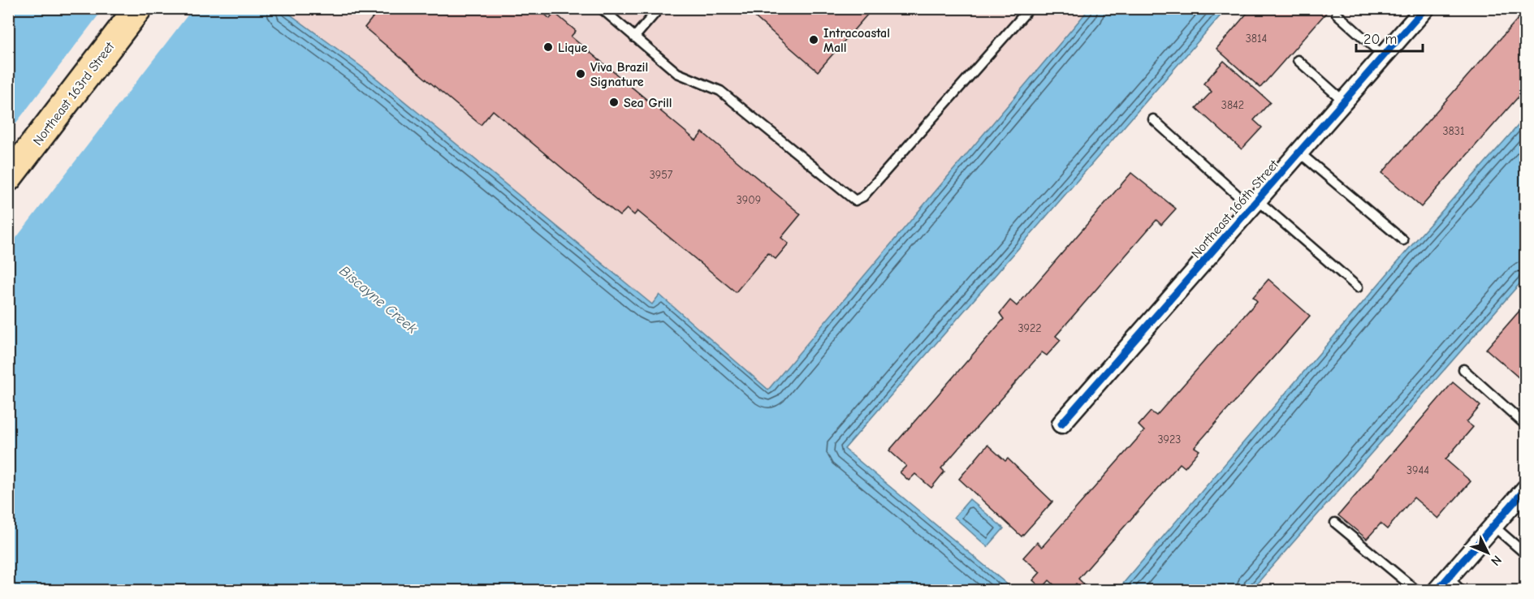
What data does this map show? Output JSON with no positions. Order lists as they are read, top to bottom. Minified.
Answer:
{"streets":{"main road":["Northeast 163rd Street"],"street":["Northeast 166th Street"]},"water":["Biscayne Creek"],"places":["Intracoastal Mall","Lique","Viva Brazil Signature","Sea Grill"],"house_numbers":["3814","3842","3831","3957","3909","3922","3923","3944"],"scale_bar":"20 m","north":"bottom right"}
